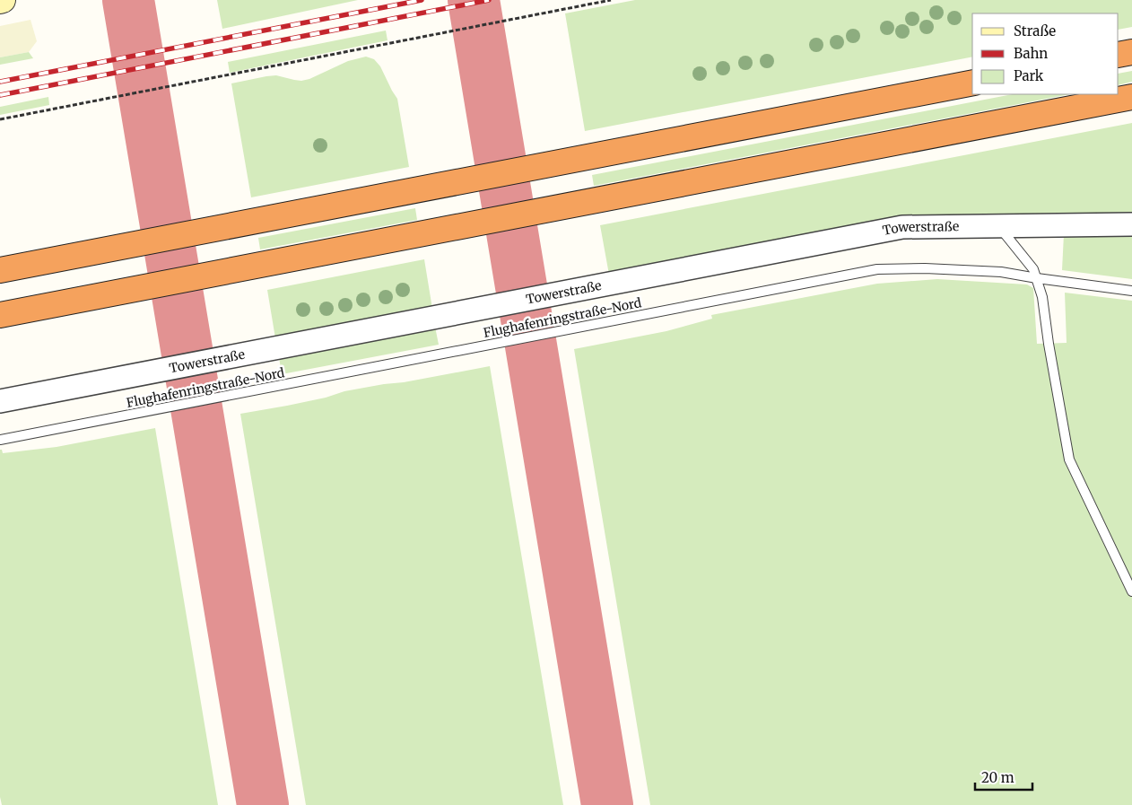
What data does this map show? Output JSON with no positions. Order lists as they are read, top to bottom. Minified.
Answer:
{"streets":{"street":["Towerstraße"],"lane":["Flughafenringstraße-Nord"]},"legend":["Straße","Bahn","Park"],"scale_bar":"20 m"}
